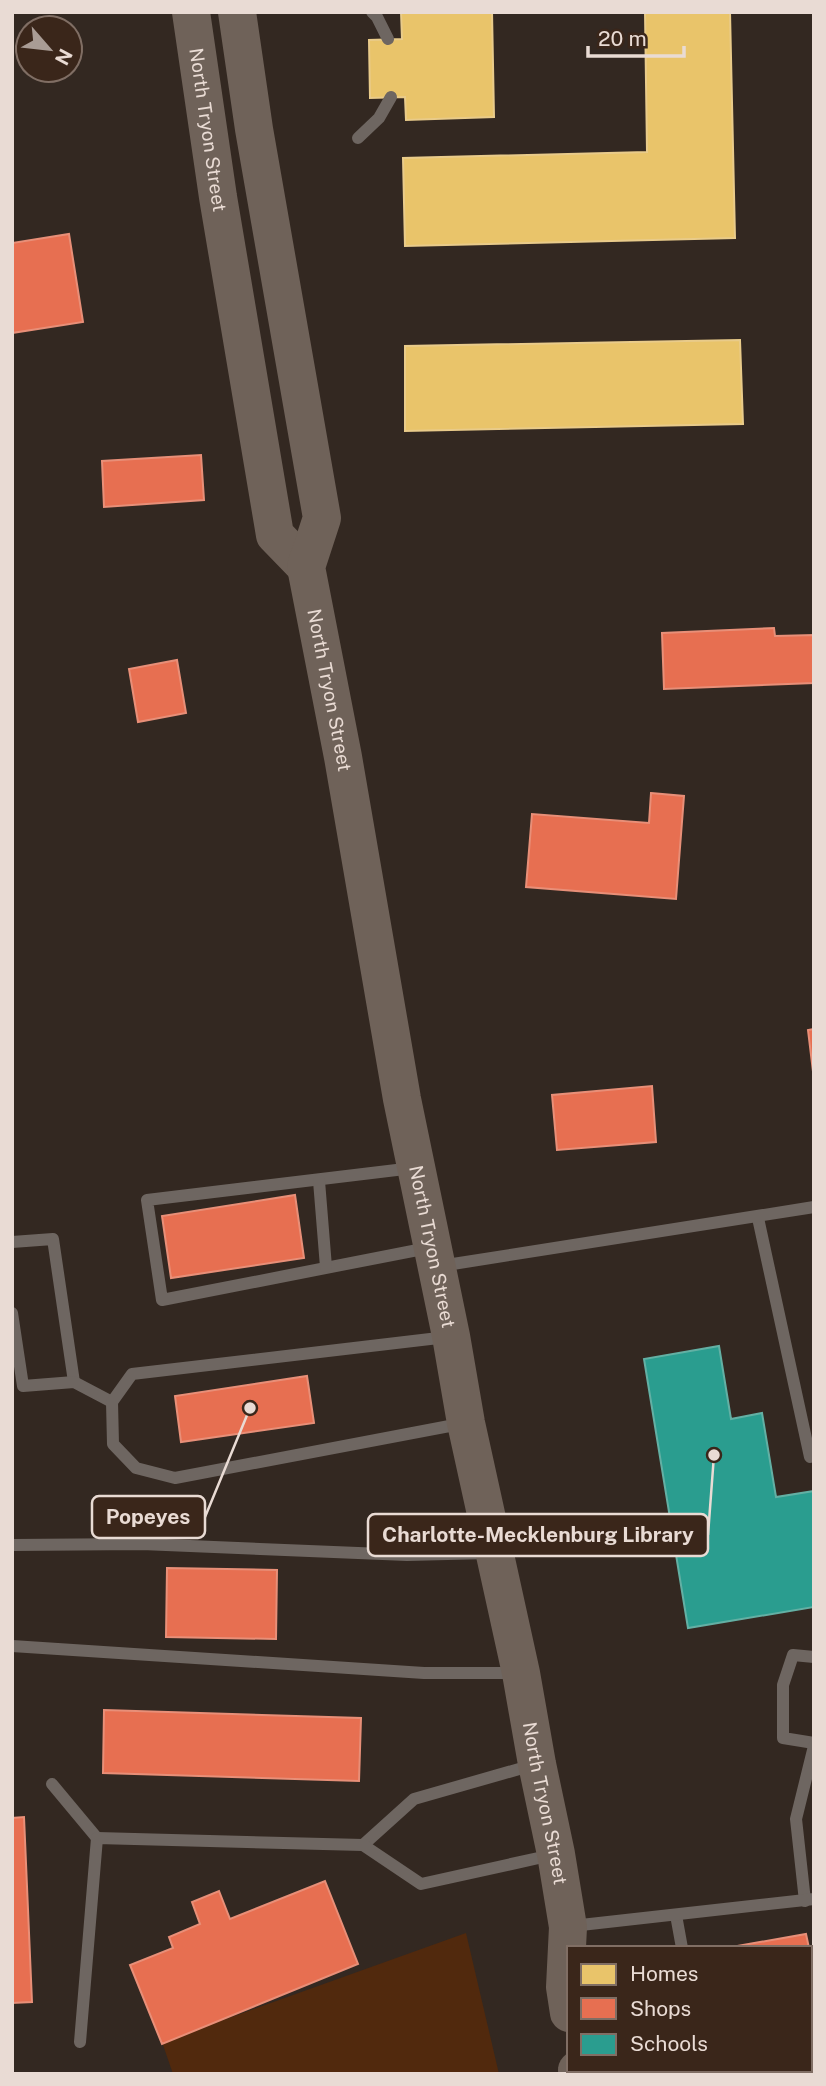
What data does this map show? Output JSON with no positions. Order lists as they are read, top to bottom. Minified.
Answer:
{"streets":{"main road":["North Tryon Street"]},"places":["Popeyes","Charlotte-Mecklenburg Library"],"legend":["Homes","Shops","Schools"],"scale_bar":"20 m","north":"bottom right"}
